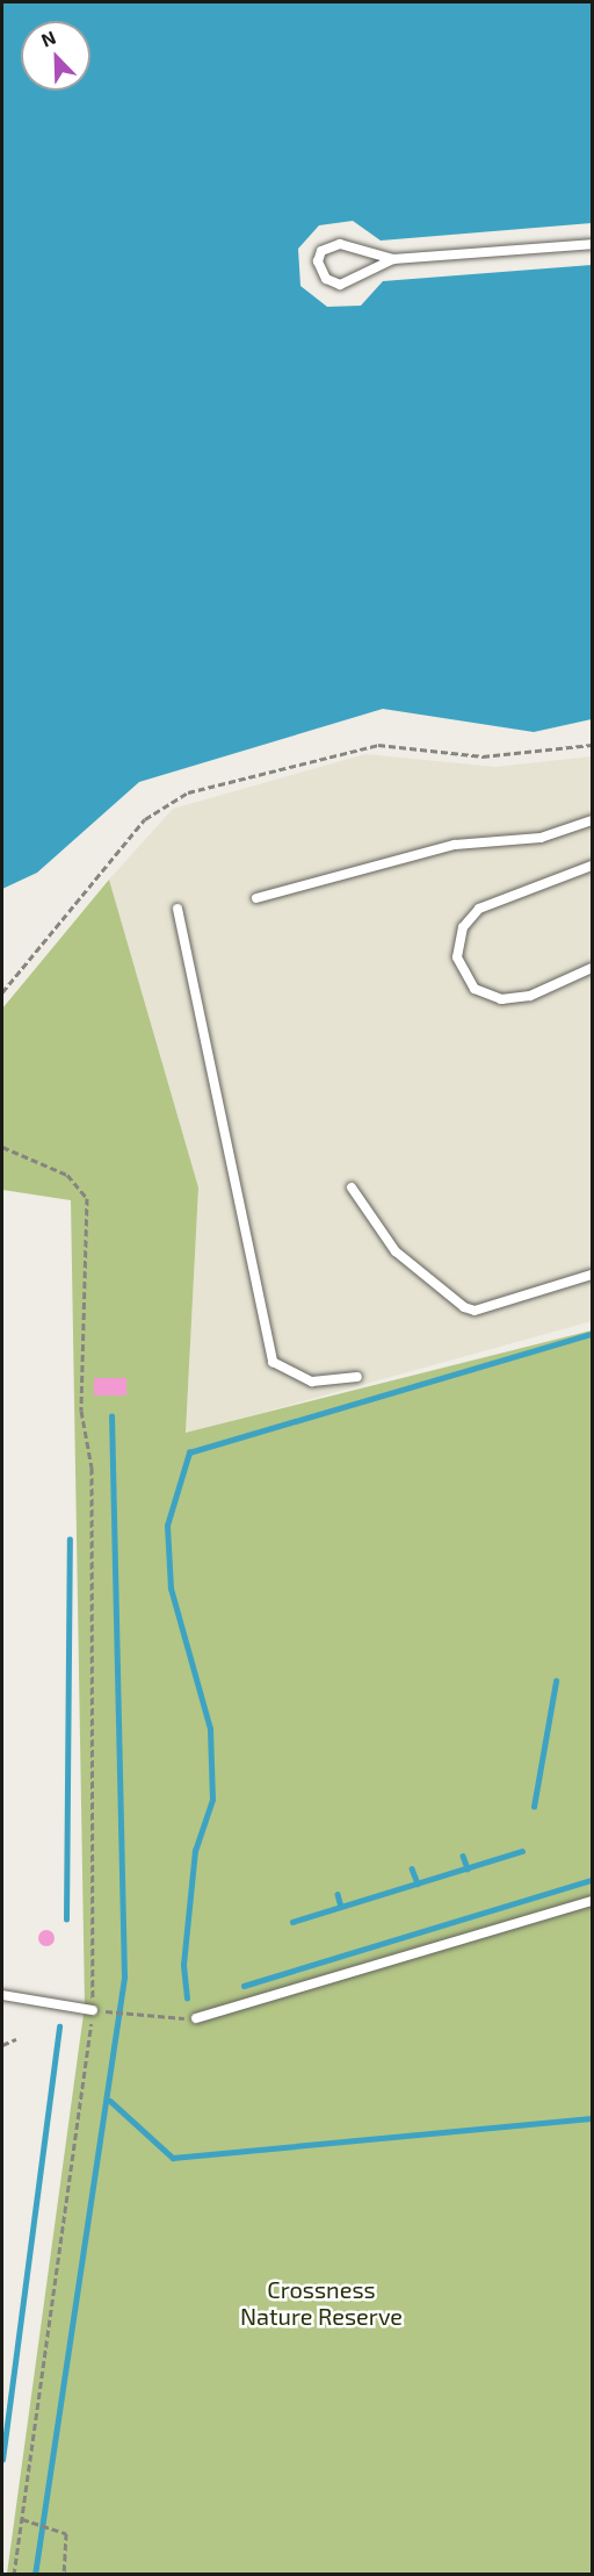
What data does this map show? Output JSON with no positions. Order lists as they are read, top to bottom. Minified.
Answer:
{"parks":["Crossness Nature Reserve"],"north":"top left"}
